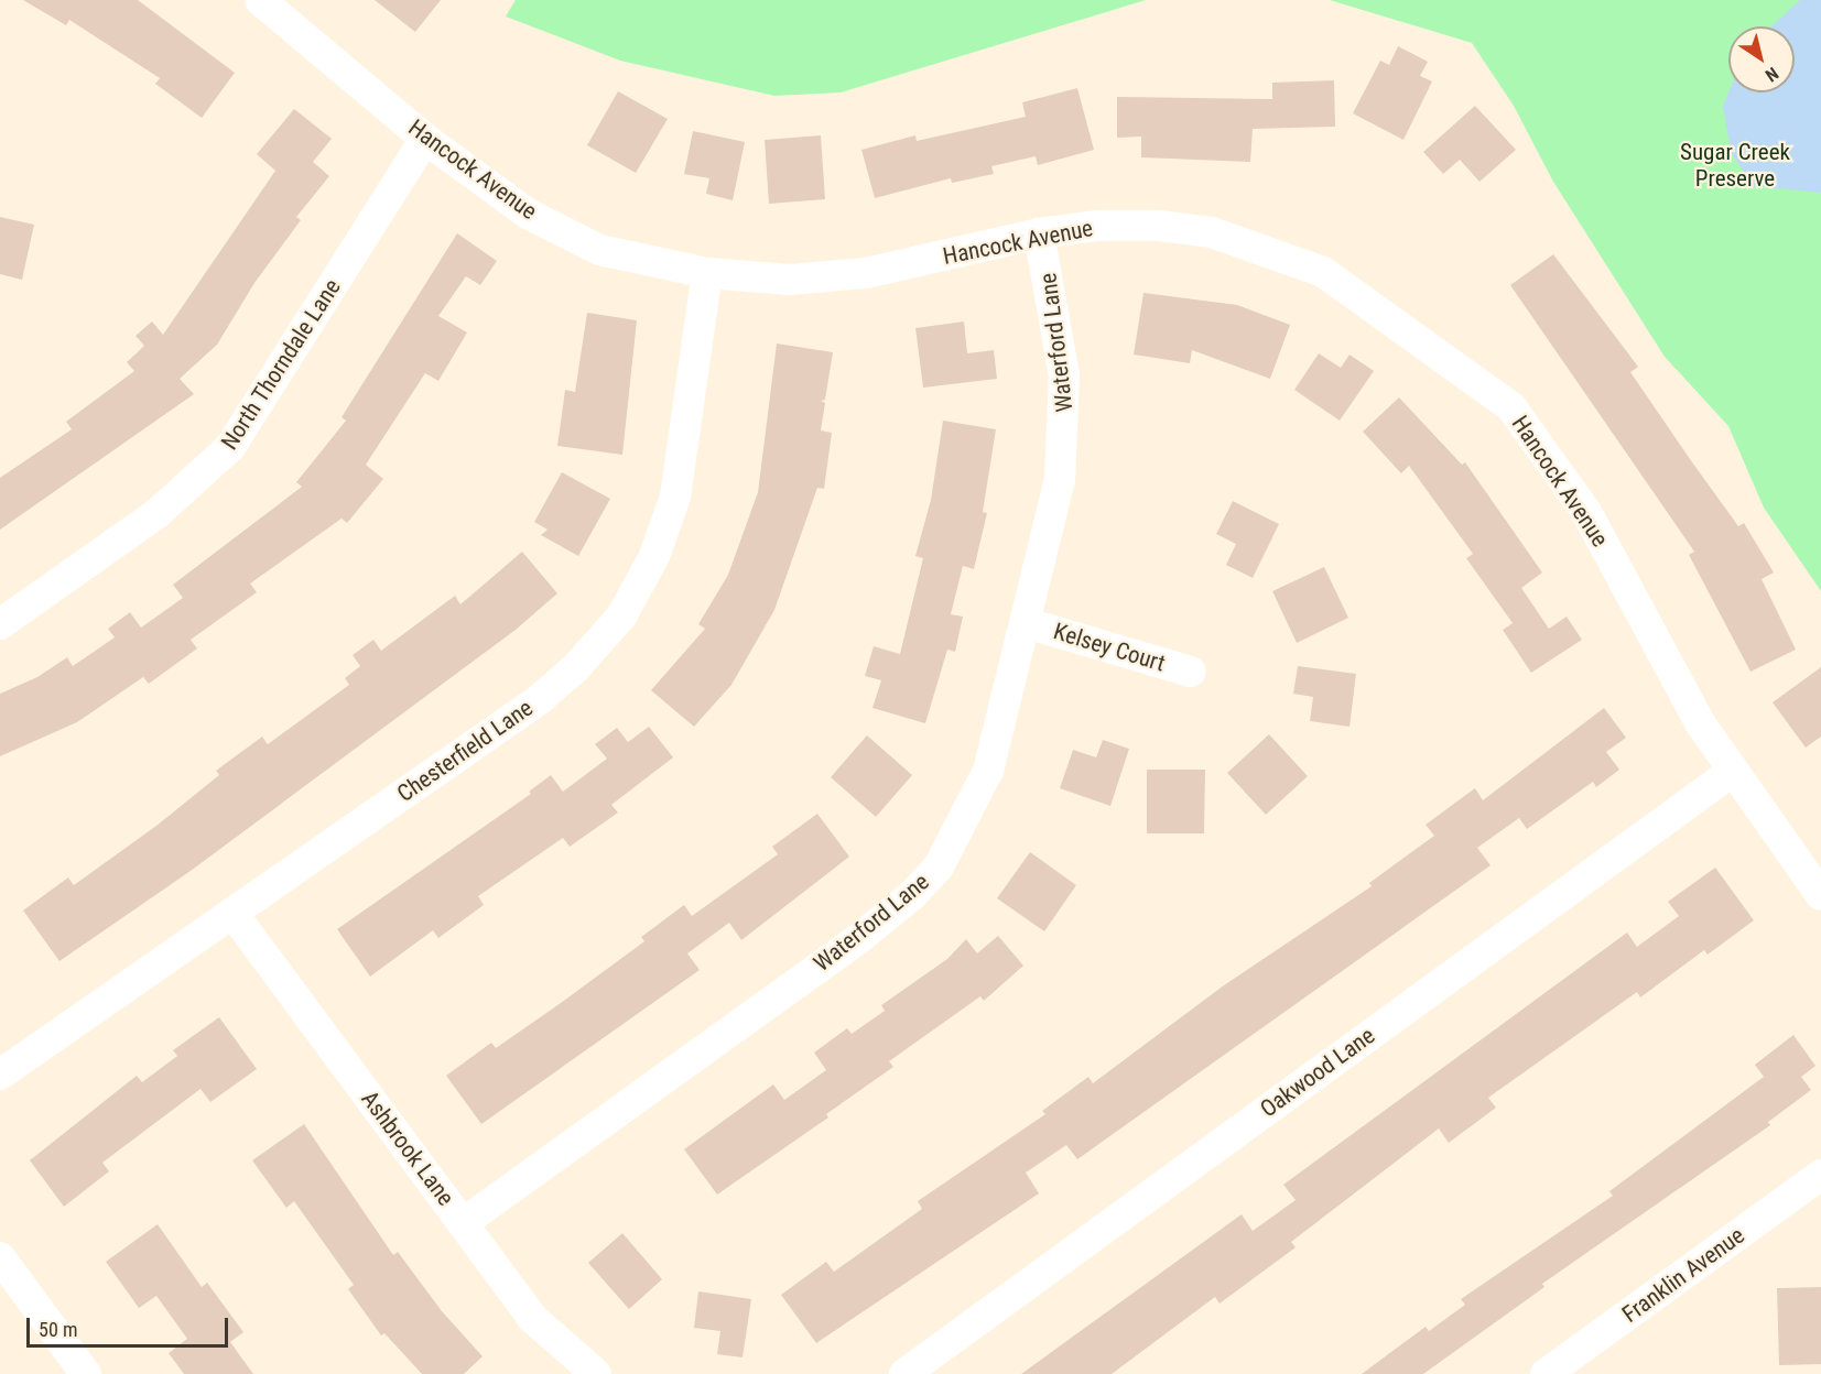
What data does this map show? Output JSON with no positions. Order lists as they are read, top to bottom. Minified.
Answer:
{"streets":{"street":["Hancock Avenue","Waterford Lane","North Thorndale Lane","Kelsey Court","Chesterfield Lane","Oakwood Lane","Ashbrook Lane","Franklin Avenue"]},"crossings":[["Hancock Avenue","Waterford Lane"],["Hancock Avenue","North Thorndale Lane"],["Hancock Avenue","Chesterfield Lane"],["Hancock Avenue","Oakwood Lane"],["Waterford Lane","Kelsey Court"],["Waterford Lane","Ashbrook Lane"],["Chesterfield Lane","Ashbrook Lane"]],"parks":["Sugar Creek Preserve"],"scale_bar":"50 m","north":"bottom right"}
